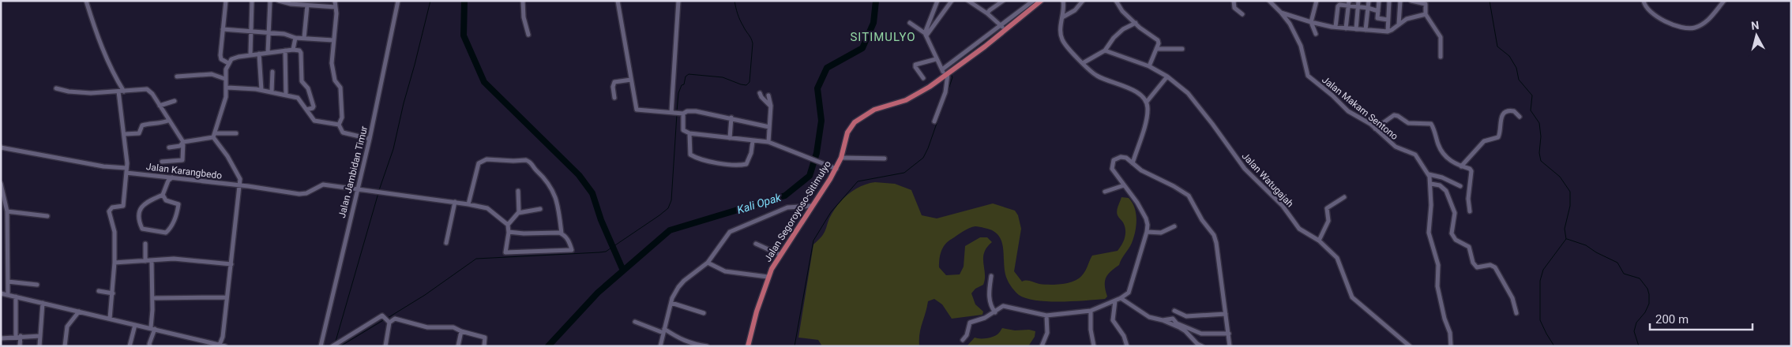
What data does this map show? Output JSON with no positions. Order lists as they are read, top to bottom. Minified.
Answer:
{"streets":{"main road":["Jalan Segoroyoso-Sitimulyo"],"street":["Jalan Makam Sentono","Jalan Karangbedo","Jalan Jambidan Timur","Jalan Watugajah"]},"crossings":[["Jalan Karangbedo","Jalan Jambidan Timur"]],"districts":["SITIMULYO"],"water":["Kali Opak"],"scale_bar":"200 m","north":"top"}
